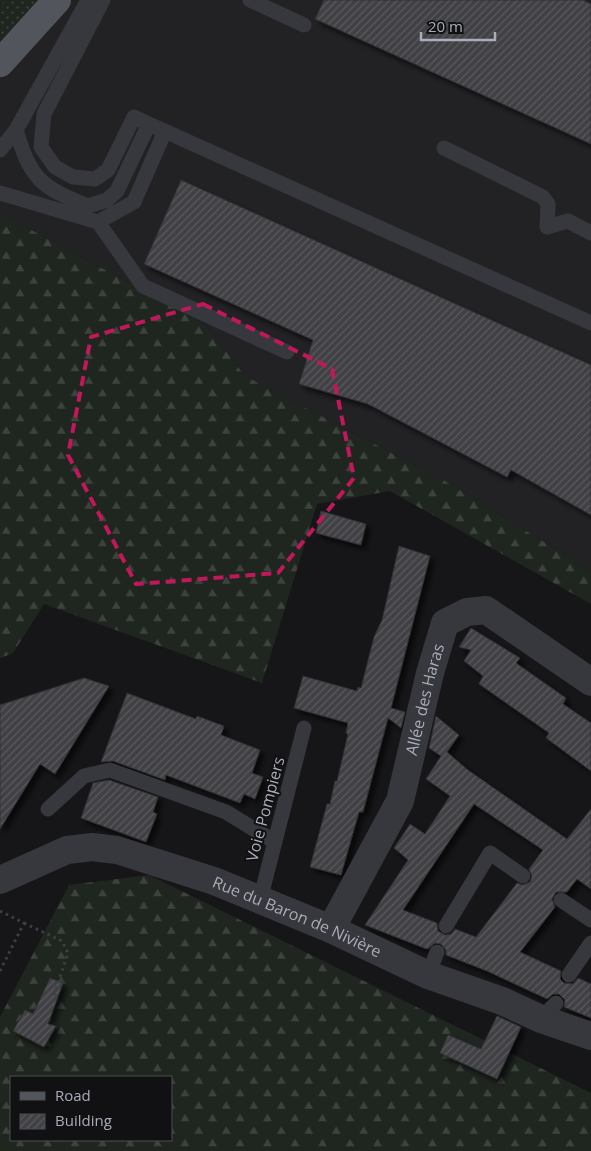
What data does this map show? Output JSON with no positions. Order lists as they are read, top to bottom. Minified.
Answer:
{"streets":{"street":["Allée des Haras","Rue du Baron de Nivière"],"lane":["Voie Pompiers"]},"crossings":[["Allée des Haras","Rue du Baron de Nivière"],["Voie Pompiers","Rue du Baron de Nivière"]],"legend":["Road","Building"],"scale_bar":"20 m"}
